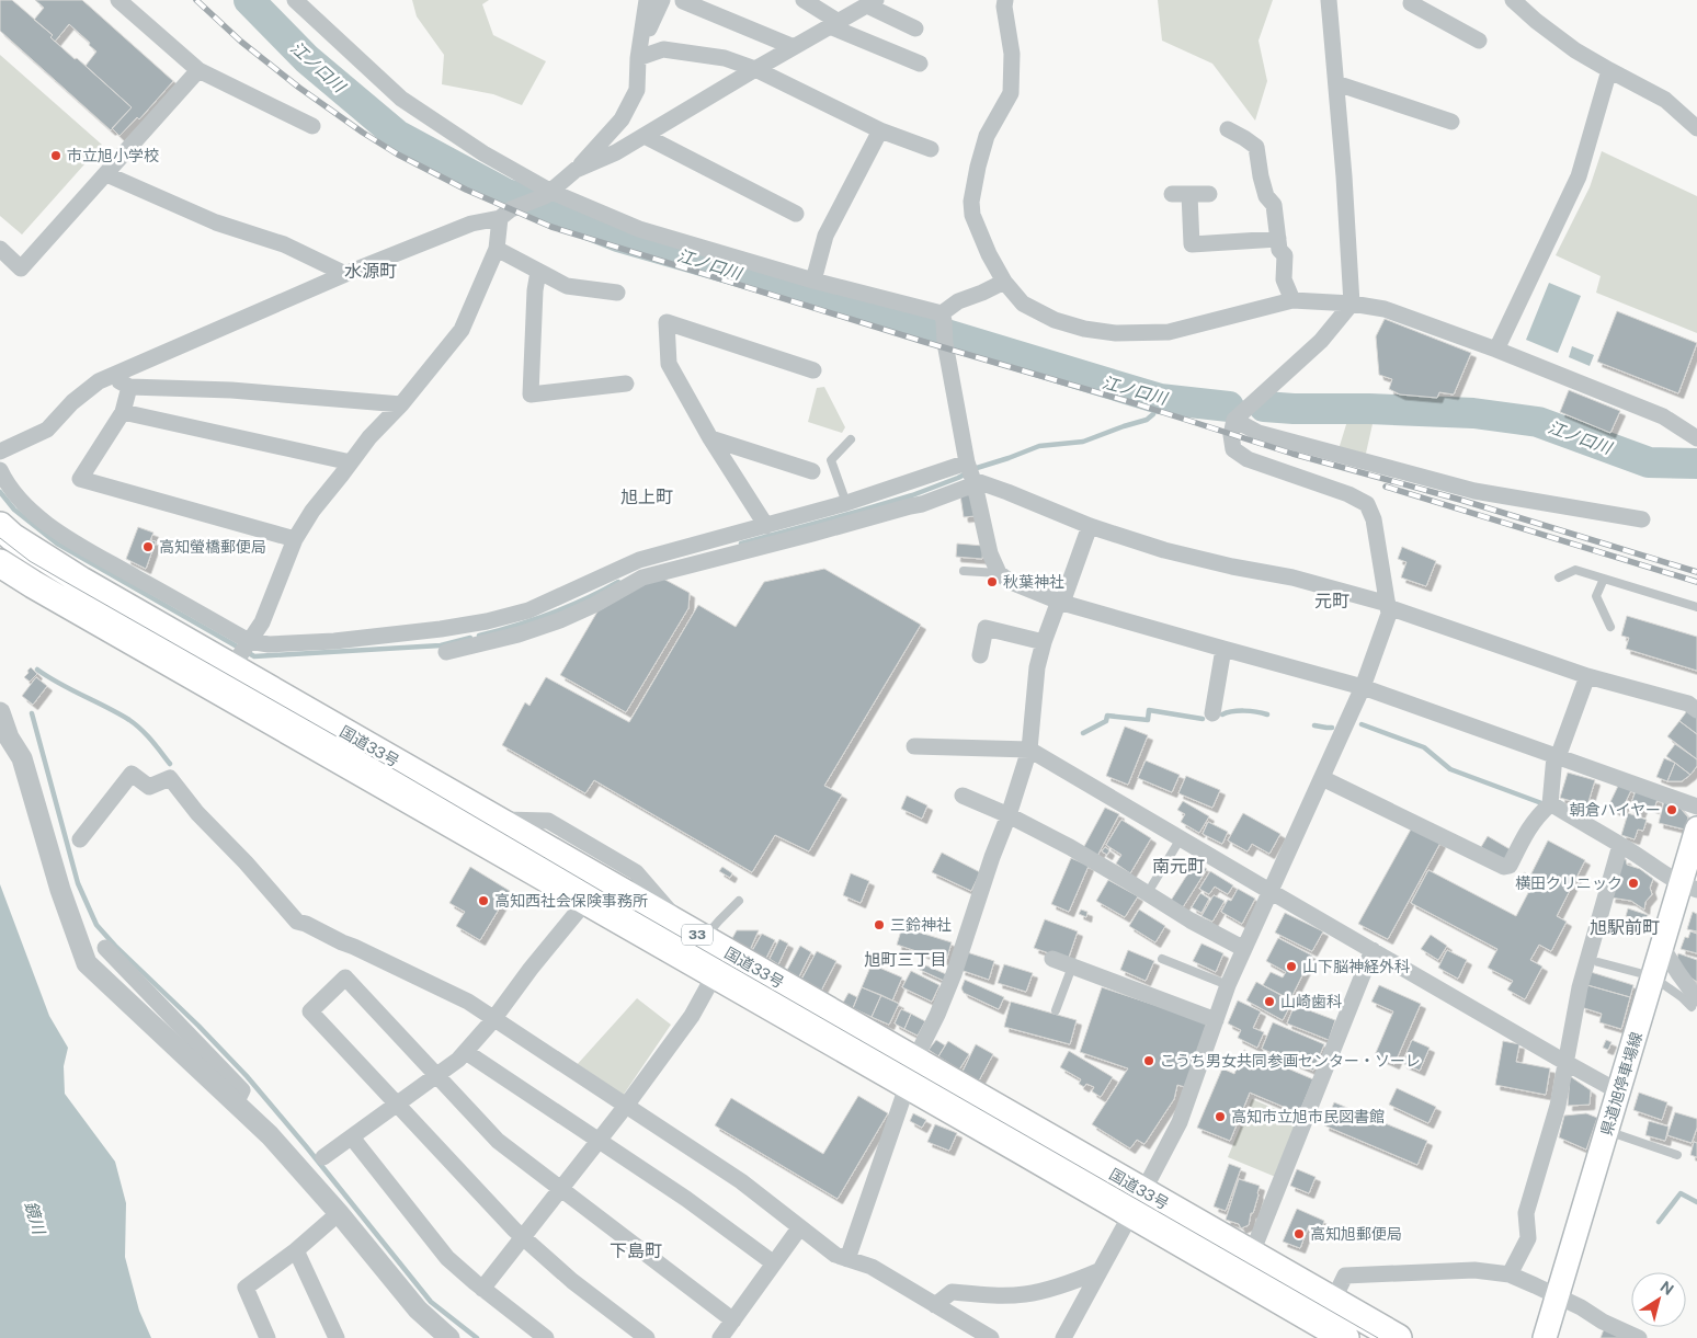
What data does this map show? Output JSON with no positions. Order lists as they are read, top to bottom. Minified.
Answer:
{"streets":{"highway":["国道33号","33"],"main road":["県道旭停車場線"]},"districts":["水源町","旭上町","元町","南元町","旭駅前町","旭町三丁目","下島町"],"water":["江ノ口川","鏡川"],"places":["市立旭小学校","高知螢橋郵便局","秋葉神社","朝倉ハイヤー","横田クリニック","高知西社会保険事務所","三鈴神社","山下脳神経外科","山崎歯科","こうち男女共同参画センター・ソーレ","高知市立旭市民図書館","高知旭郵便局"],"north":"top right"}
